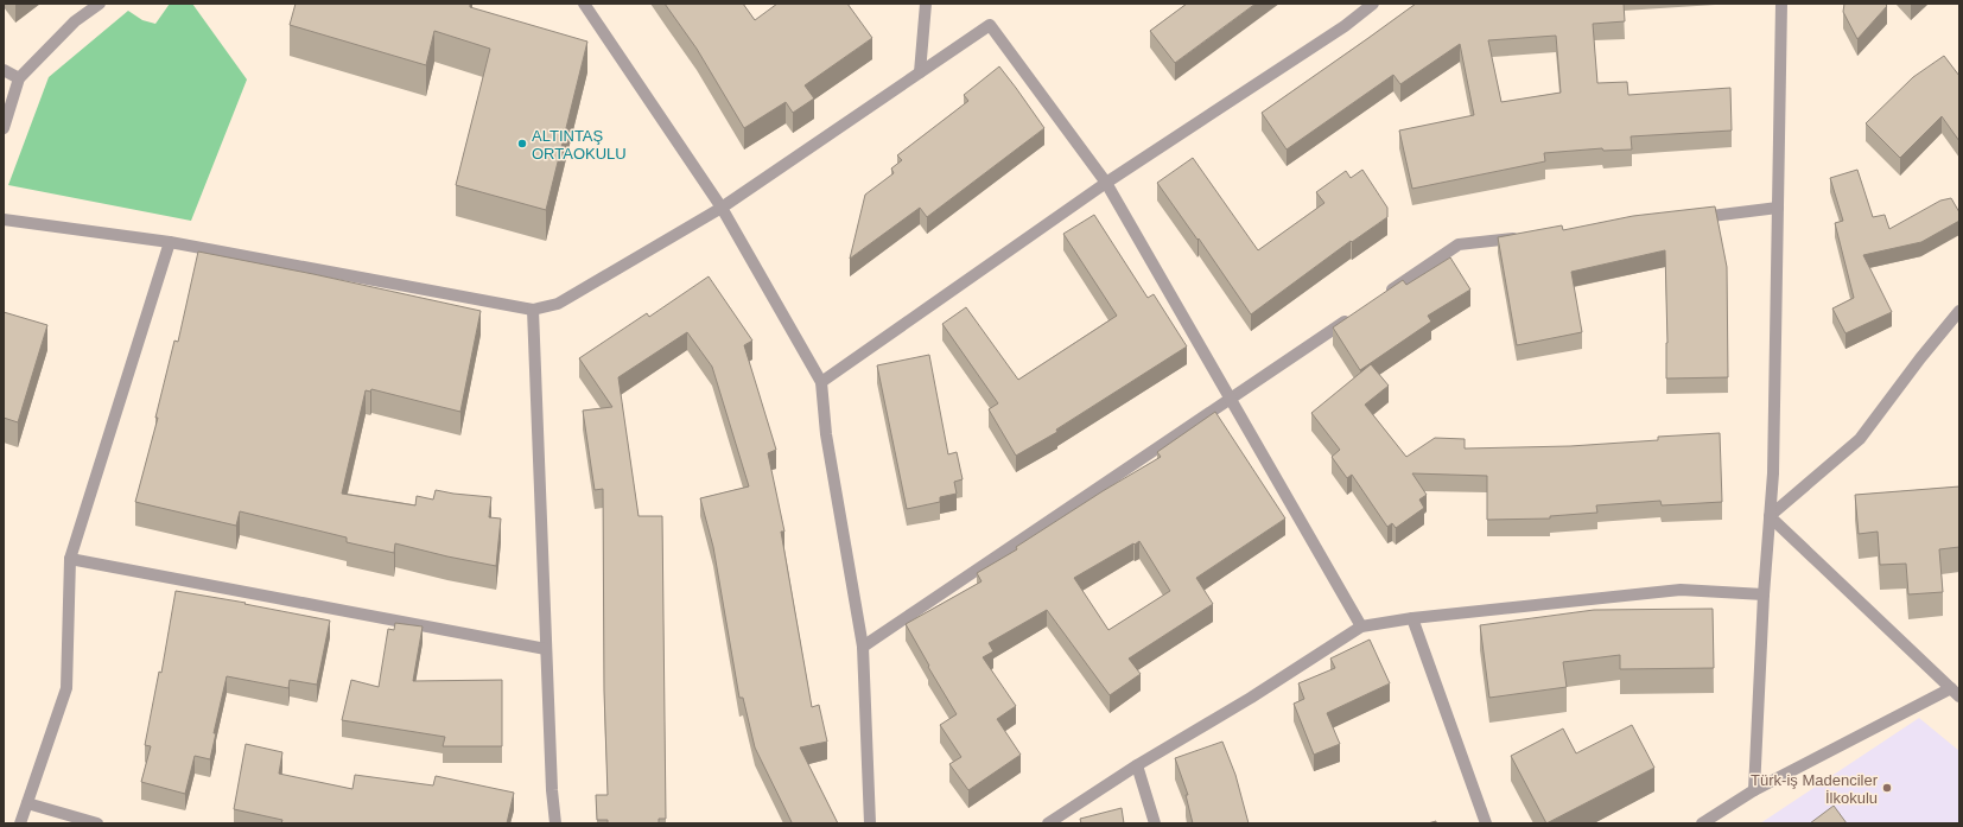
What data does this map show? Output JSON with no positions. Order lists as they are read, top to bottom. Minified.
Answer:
{"places":["ALTINTAŞ ORTAOKULU","Türk-iş Madenciler İlkokulu"]}
